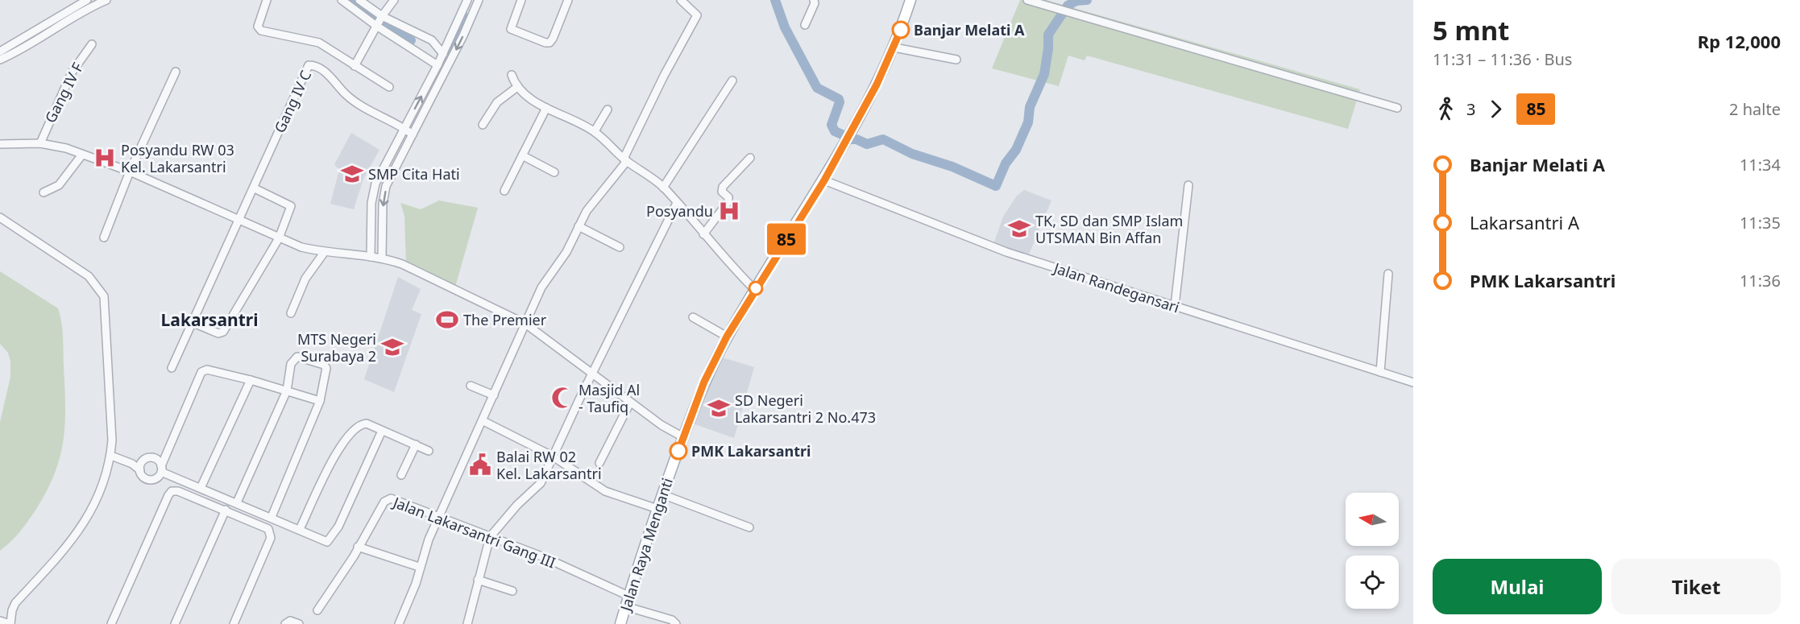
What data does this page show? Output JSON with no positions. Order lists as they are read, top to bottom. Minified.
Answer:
{"streets":{"main road":["Jalan Raya Menganti"],"street":["Gang IV F","Gang IV C","Jalan Randegansari","Jalan Lakarsantri Gang III"]},"crossings":[["Jalan Randegansari","Jalan Raya Menganti"],["Jalan Lakarsantri Gang III","Jalan Raya Menganti"]],"districts":["Lakarsantri"],"places":{"other":["Banjar Melati A","PMK Lakarsantri"],"hospital":["Posyandu RW 03 Kel. Lakarsantri","Posyandu"],"school or university":["SMP Cita Hati","TK, SD dan SMP Islam UTSMAN Bin Affan","MTS Negeri Surabaya 2","SD Negeri Lakarsantri 2 No.473"],"sports":["The Premier"],"mosque":["Masjid Al - Taufiq"],"public building":["Balai RW 02 Kel. Lakarsantri"]},"lines":["bus line 85"],"north":"left","page":{"on_map":"85","heading":["5 mnt","11:31 – 11:36 · Bus","Rp 12,000"],"legs":["3","85","2 halte"],"list":[{"name":"Banjar Melati A","value":"11:34"},{"name":"Lakarsantri A","value":"11:35"},{"name":"PMK Lakarsantri","value":"11:36"}],"buttons":["Mulai","Tiket"]}}
